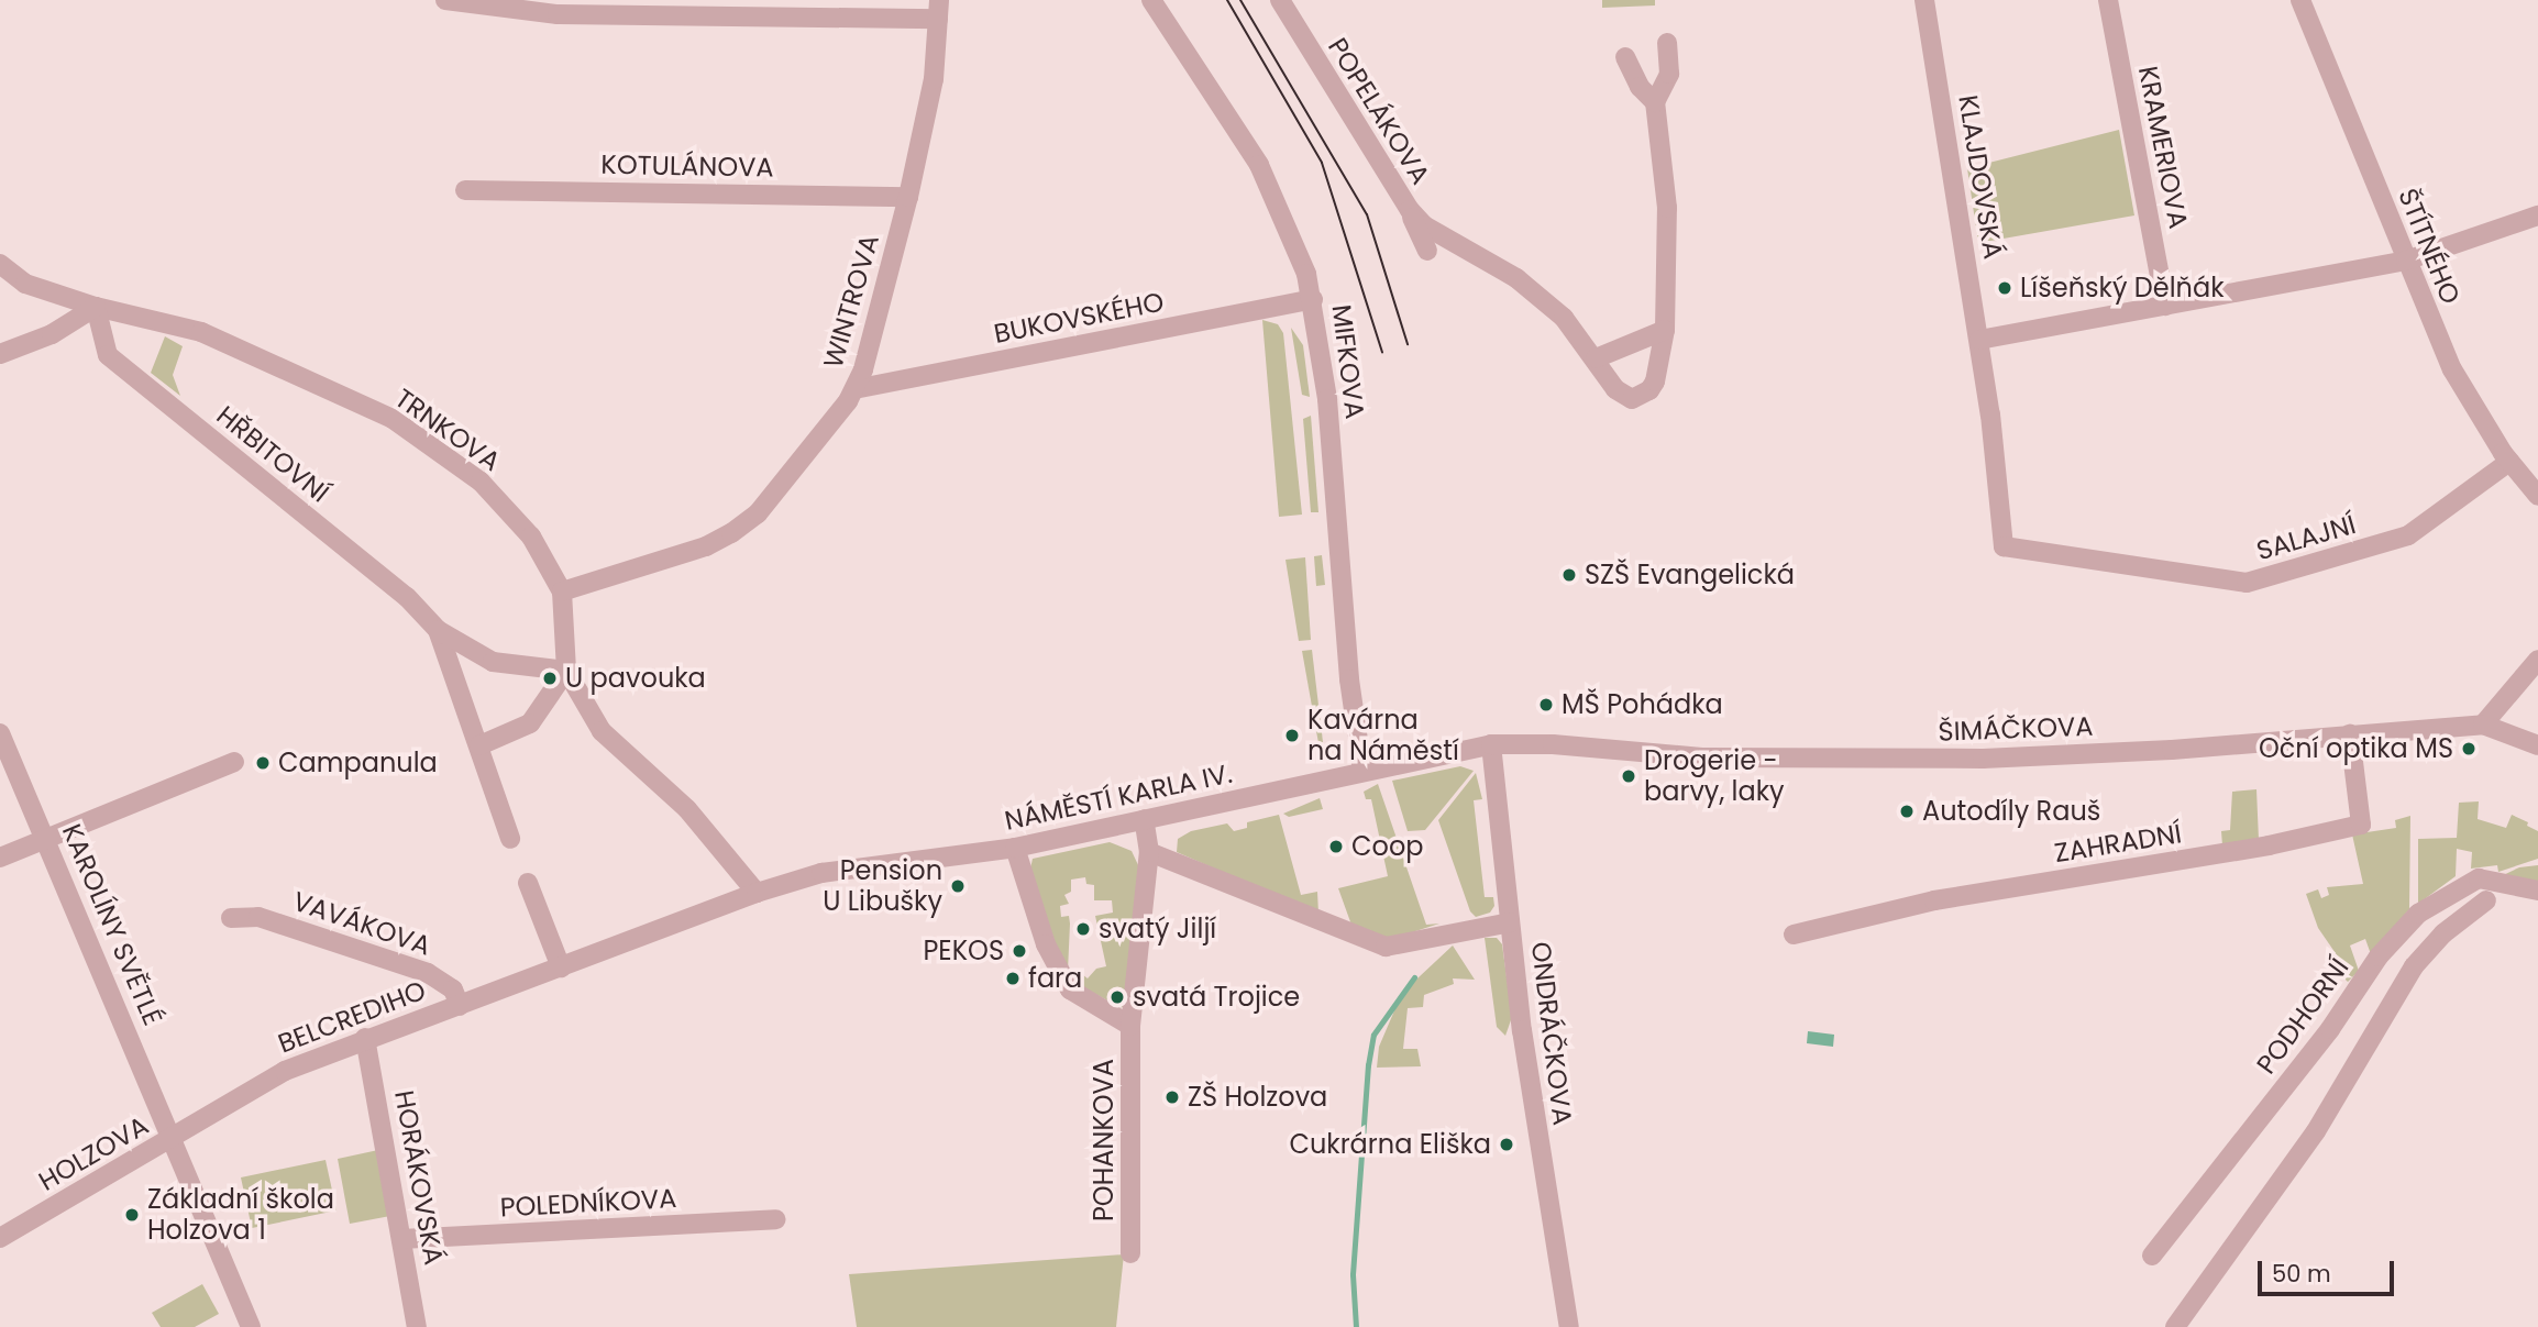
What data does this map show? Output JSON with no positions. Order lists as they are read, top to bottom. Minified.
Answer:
{"streets":{"street":["POPELÁKOVA","KRAMERIOVA","KOTULÁNOVA","KLAJDOVSKÁ","ŠTÍTNÉHO","WINTROVA","BUKOVSKÉHO","MIFKOVA","TRNKOVA","HŘBITOVNÍ","SALAJNÍ","ŠIMÁČKOVA","NÁMĚSTÍ KARLA IV.","ZAHRADNÍ","VAVÁKOVA","KAROLÍNY SVĚTLÉ","PODHORNÍ","BELCREDIHO","ONDRÁČKOVA","POHANKOVA","HOLZOVA","HORÁKOVSKÁ","POLEDNÍKOVA"]},"crossings":[["KOTULÁNOVA","WINTROVA"],["KLAJDOVSKÁ","SALAJNÍ"],["ŠTÍTNÉHO","SALAJNÍ"],["WINTROVA","BUKOVSKÉHO"],["WINTROVA","TRNKOVA"],["BUKOVSKÉHO","MIFKOVA"],["MIFKOVA","NÁMĚSTÍ KARLA IV."],["TRNKOVA","HŘBITOVNÍ"],["TRNKOVA","NÁMĚSTÍ KARLA IV."],["TRNKOVA","BELCREDIHO"],["ŠIMÁČKOVA","NÁMĚSTÍ KARLA IV."],["ŠIMÁČKOVA","ZAHRADNÍ"],["ŠIMÁČKOVA","ONDRÁČKOVA"],["NÁMĚSTÍ KARLA IV.","BELCREDIHO"],["NÁMĚSTÍ KARLA IV.","ONDRÁČKOVA"],["NÁMĚSTÍ KARLA IV.","POHANKOVA"],["VAVÁKOVA","BELCREDIHO"],["KAROLÍNY SVĚTLÉ","BELCREDIHO"],["KAROLÍNY SVĚTLÉ","HOLZOVA"],["BELCREDIHO","HOLZOVA"],["BELCREDIHO","HORÁKOVSKÁ"],["HORÁKOVSKÁ","POLEDNÍKOVA"]],"places":["Líšeňský Dělňák","SZŠ Evangelická","U pavouka","MŠ Pohádka","Kavárna na Náměstí","Oční optika MS","Campanula","Drogerie - barvy, laky","Autodíly Rauš","Coop","Pension U Libušky","svatý Jiljí","PEKOS","fara","svatá Trojice","ZŠ Holzova","Cukrárna Eliška","Základní škola Holzova 1"],"scale_bar":"50 m"}
